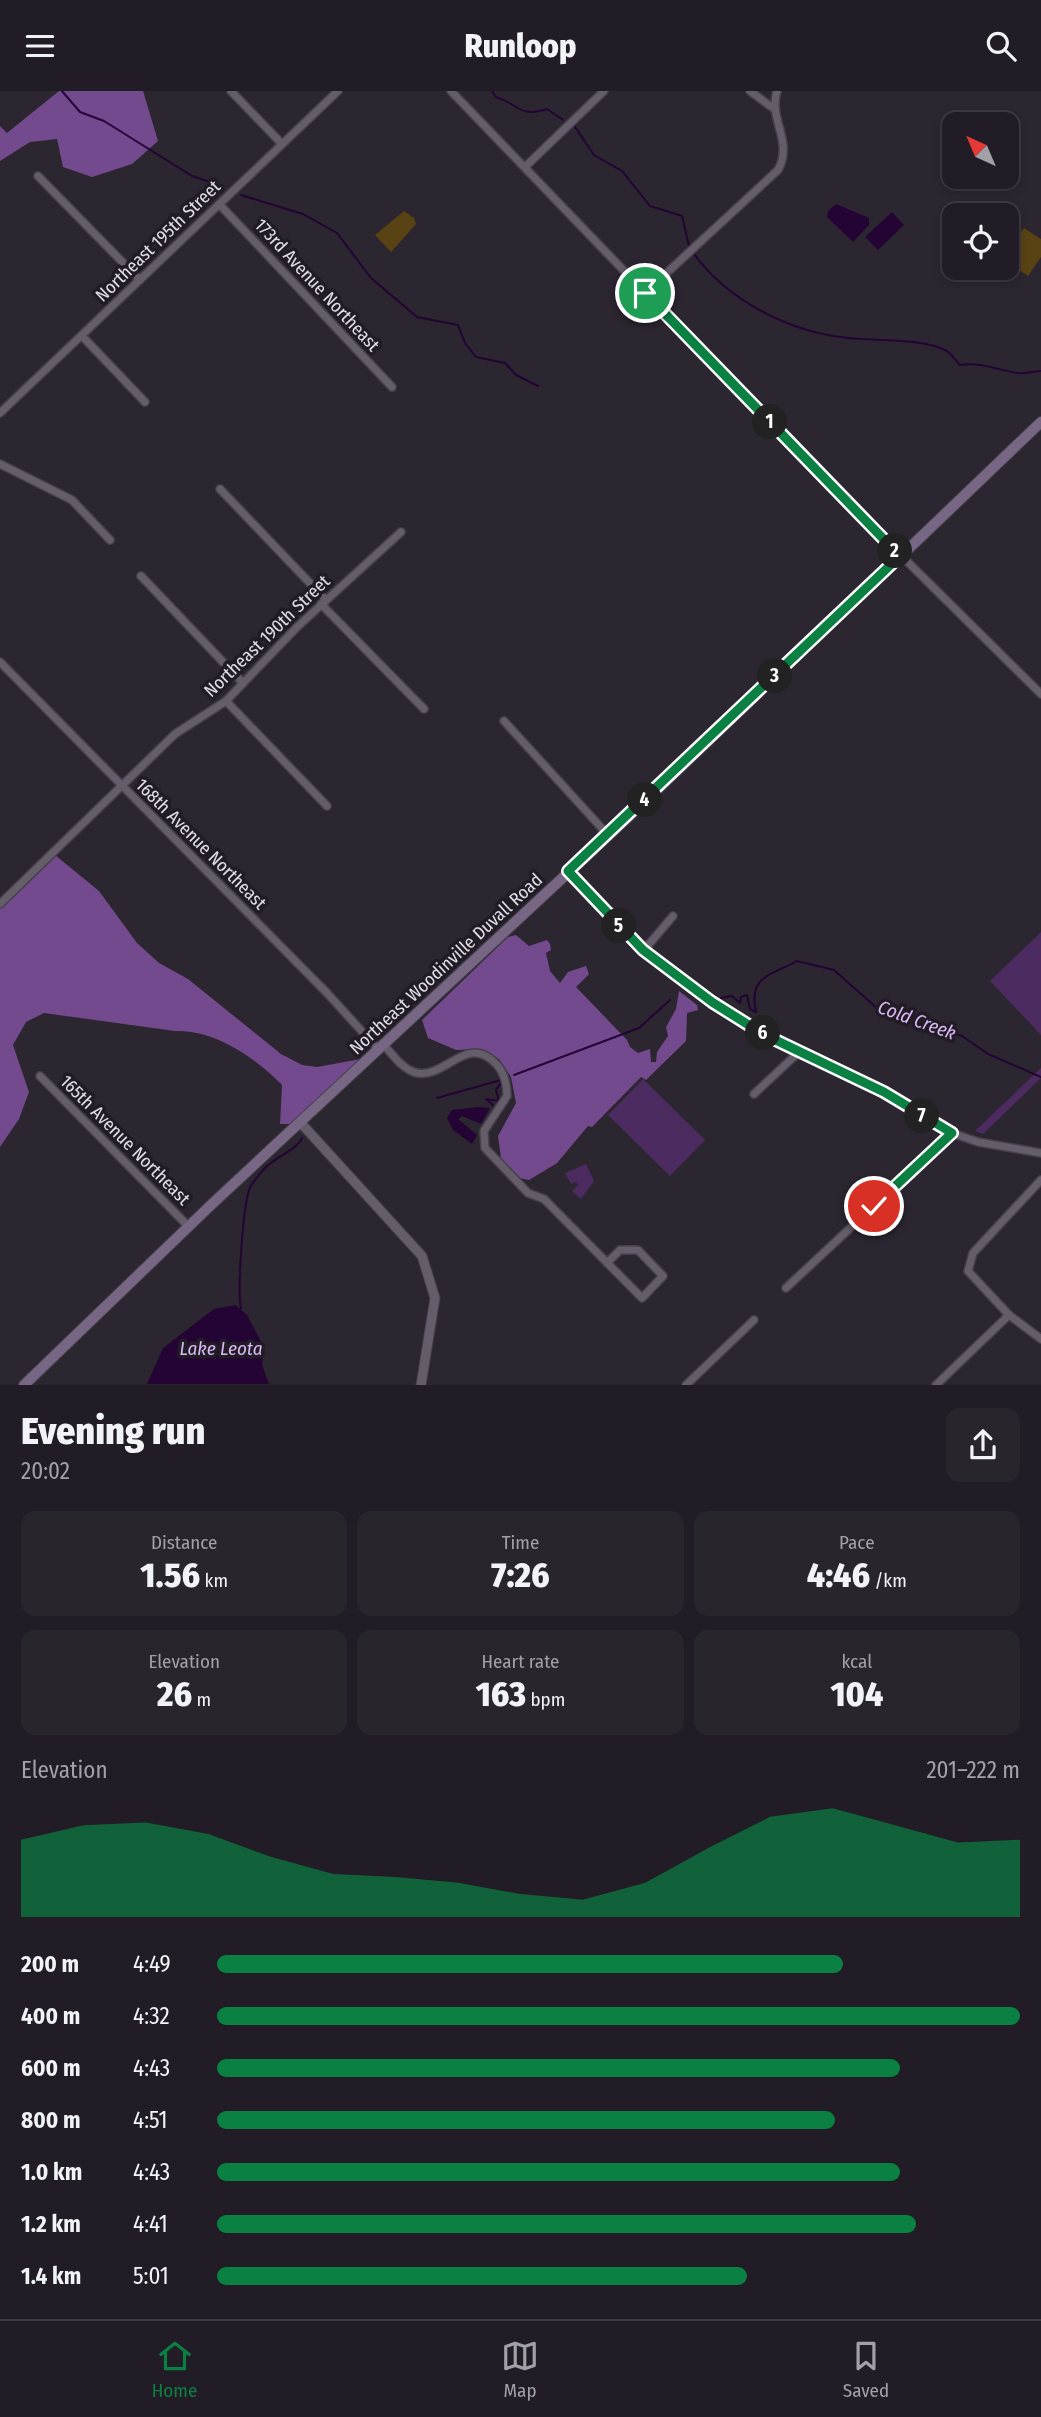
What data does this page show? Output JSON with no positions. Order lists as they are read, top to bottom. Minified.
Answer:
{"streets":{"main road":["Northeast Woodinville Duvall Road"],"street":["Northeast 195th Street","173rd Avenue Northeast","Northeast 190th Street","168th Avenue Northeast","165th Avenue Northeast"]},"crossings":[["Northeast 195th Street","173rd Avenue Northeast"],["Northeast 190th Street","168th Avenue Northeast"],["168th Avenue Northeast","Northeast Woodinville Duvall Road"],["Northeast Woodinville Duvall Road","165th Avenue Northeast"]],"water":["Cold Creek","Lake Leota"],"north":"top left","page":{"header":"Runloop","pins":["1","2","3","4","5","6","7"],"heading":["Evening run","20:02"],"stats":[["Distance","1.56 km"],["Time","7:26"],["Pace","4:46 /km"],["Elevation","26 m"],["Heart rate","163 bpm"],["kcal","104"]],"chart":["Elevation","201–222 m"],"list":[{"name":"200 m","note":"4:49"},{"name":"400 m","note":"4:32"},{"name":"600 m","note":"4:43"},{"name":"800 m","note":"4:51"},{"name":"1.0 km","note":"4:43"},{"name":"1.2 km","note":"4:41"},{"name":"1.4 km","note":"5:01"}],"tabs":["Home","Map","Saved"]}}
